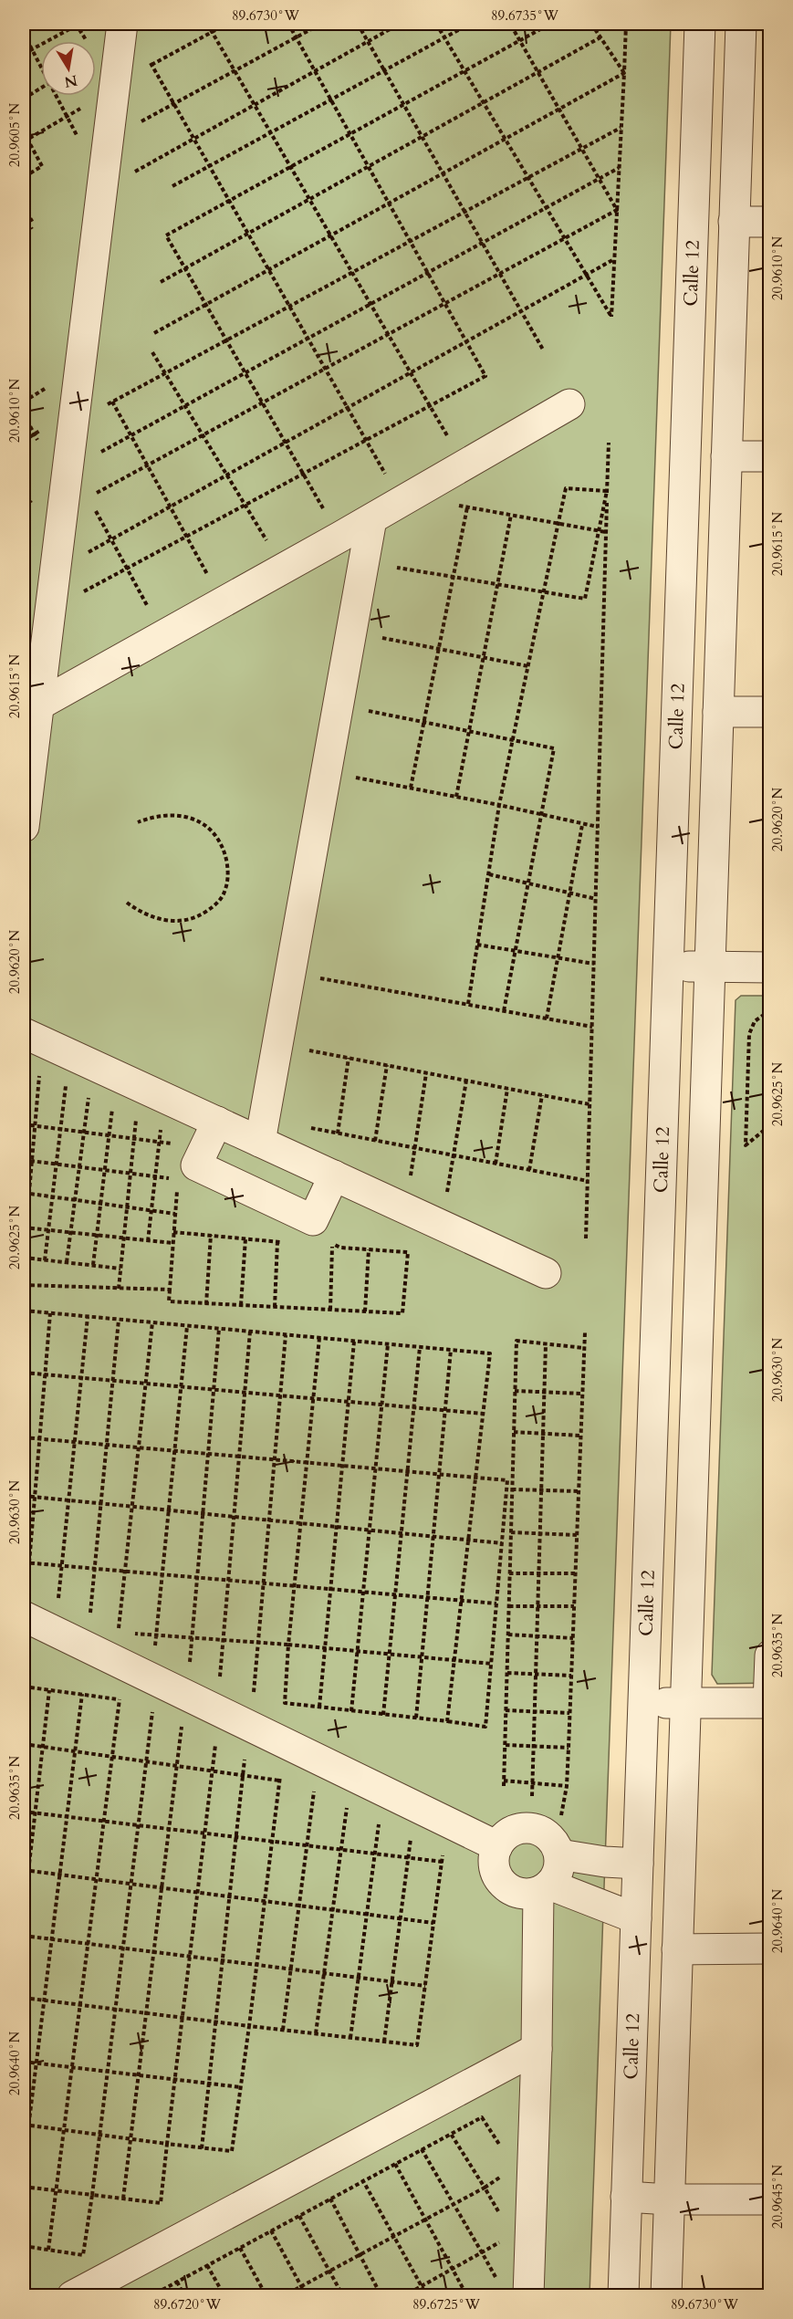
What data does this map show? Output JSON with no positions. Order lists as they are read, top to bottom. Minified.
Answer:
{"streets":{"street":["Calle 12"]},"north":"bottom","coordinates":["89.6730°W","89.6735°W","20.9605°N","20.9610°N","20.9615°N","20.9620°N","20.9625°N","20.9630°N","20.9635°N","20.9640°N","20.9645°N","89.6720°W","89.6725°W"]}
